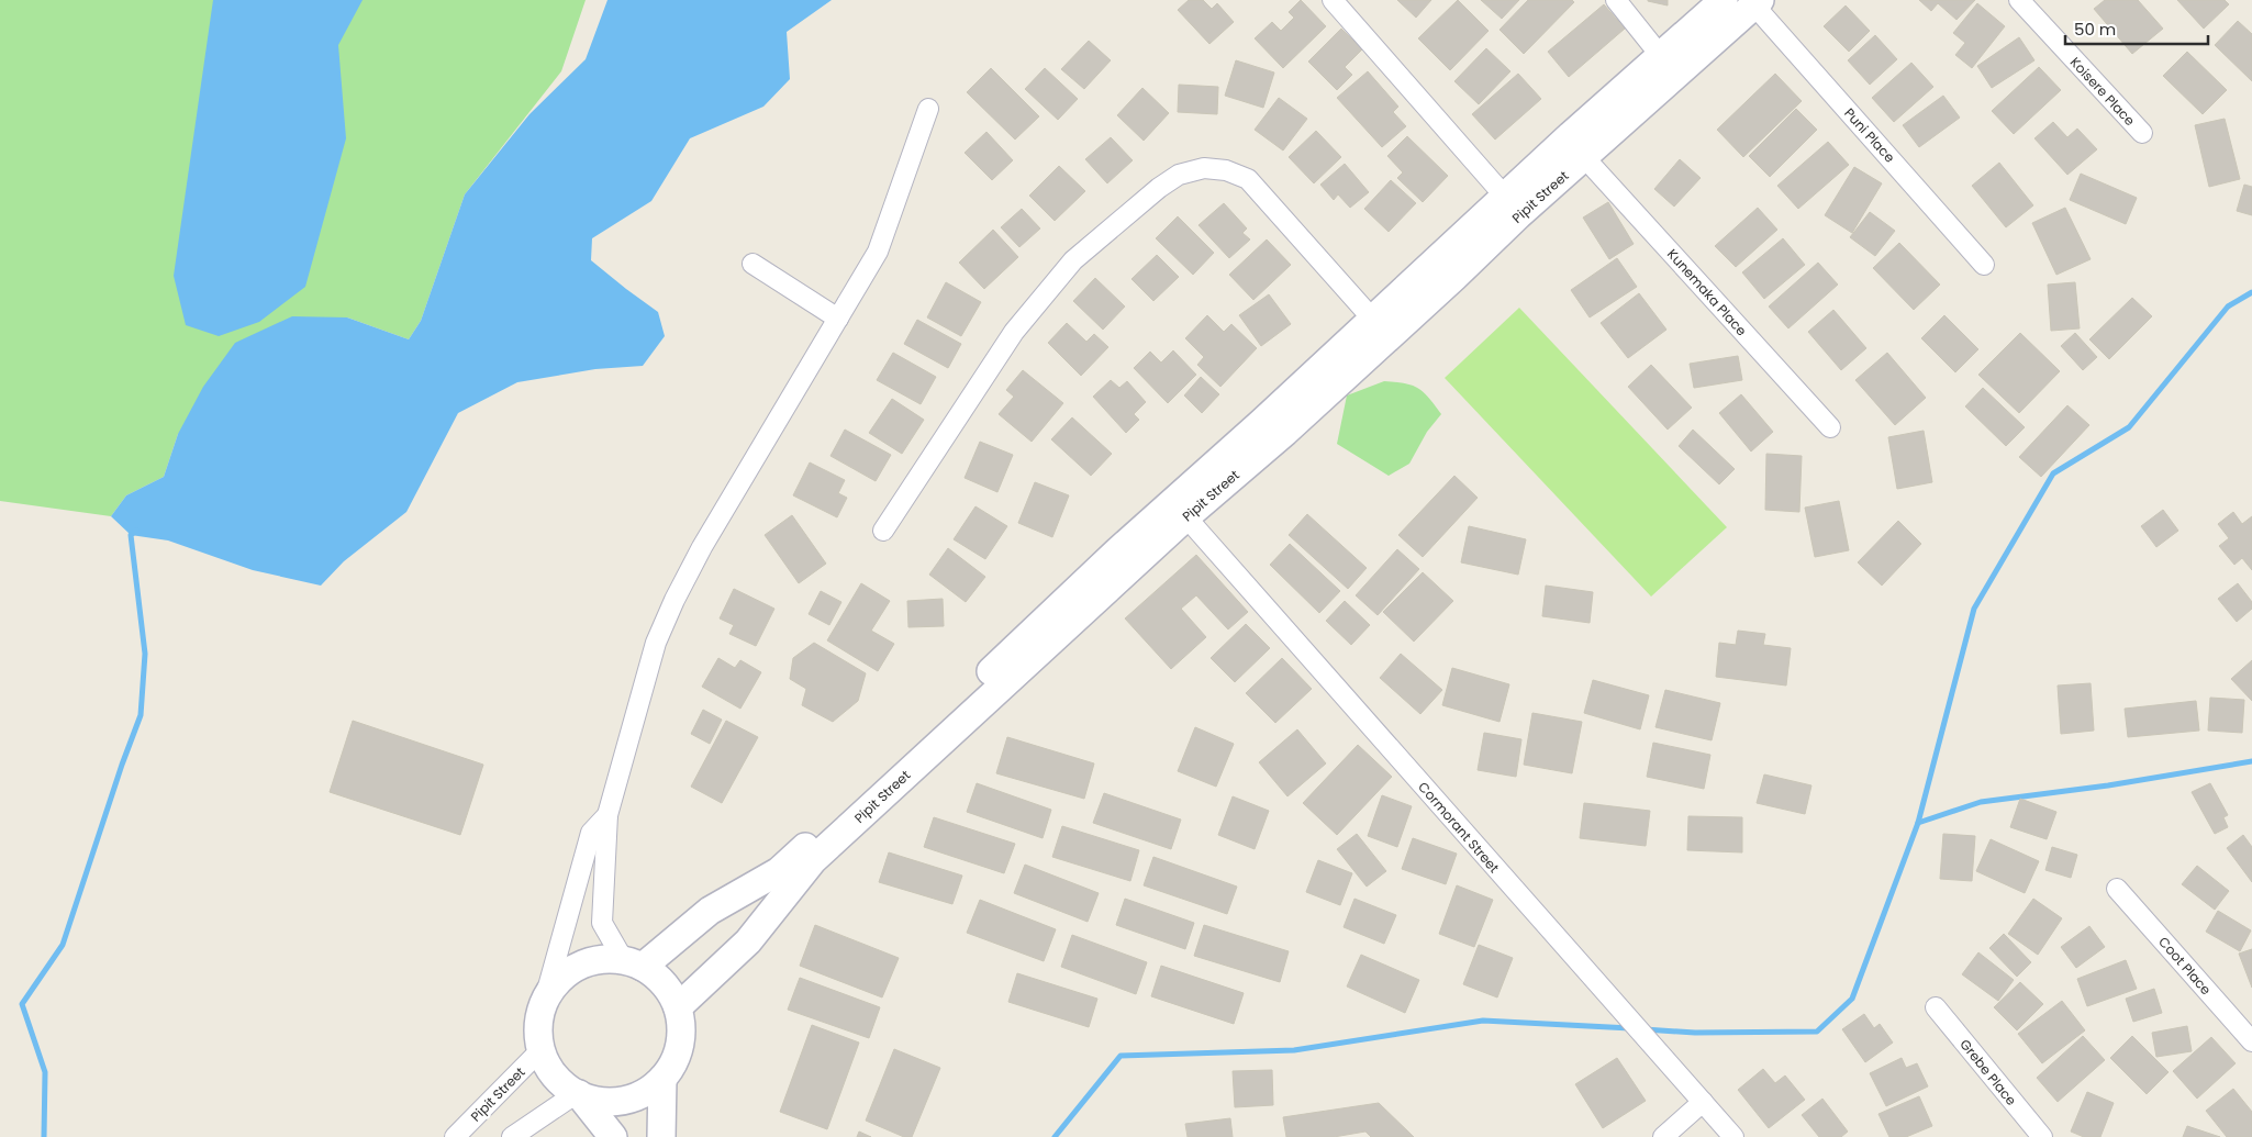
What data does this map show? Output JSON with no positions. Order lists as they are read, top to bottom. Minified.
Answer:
{"streets":{"main road":["Pipit Street"],"street":["Koisere Place","Puni Place","Kunemaka Place","Cormorant Street","Coot Place","Grebe Place"]},"crossings":[["Puni Place","Pipit Street"],["Pipit Street","Kunemaka Place"],["Pipit Street","Cormorant Street"]],"scale_bar":"50 m"}
